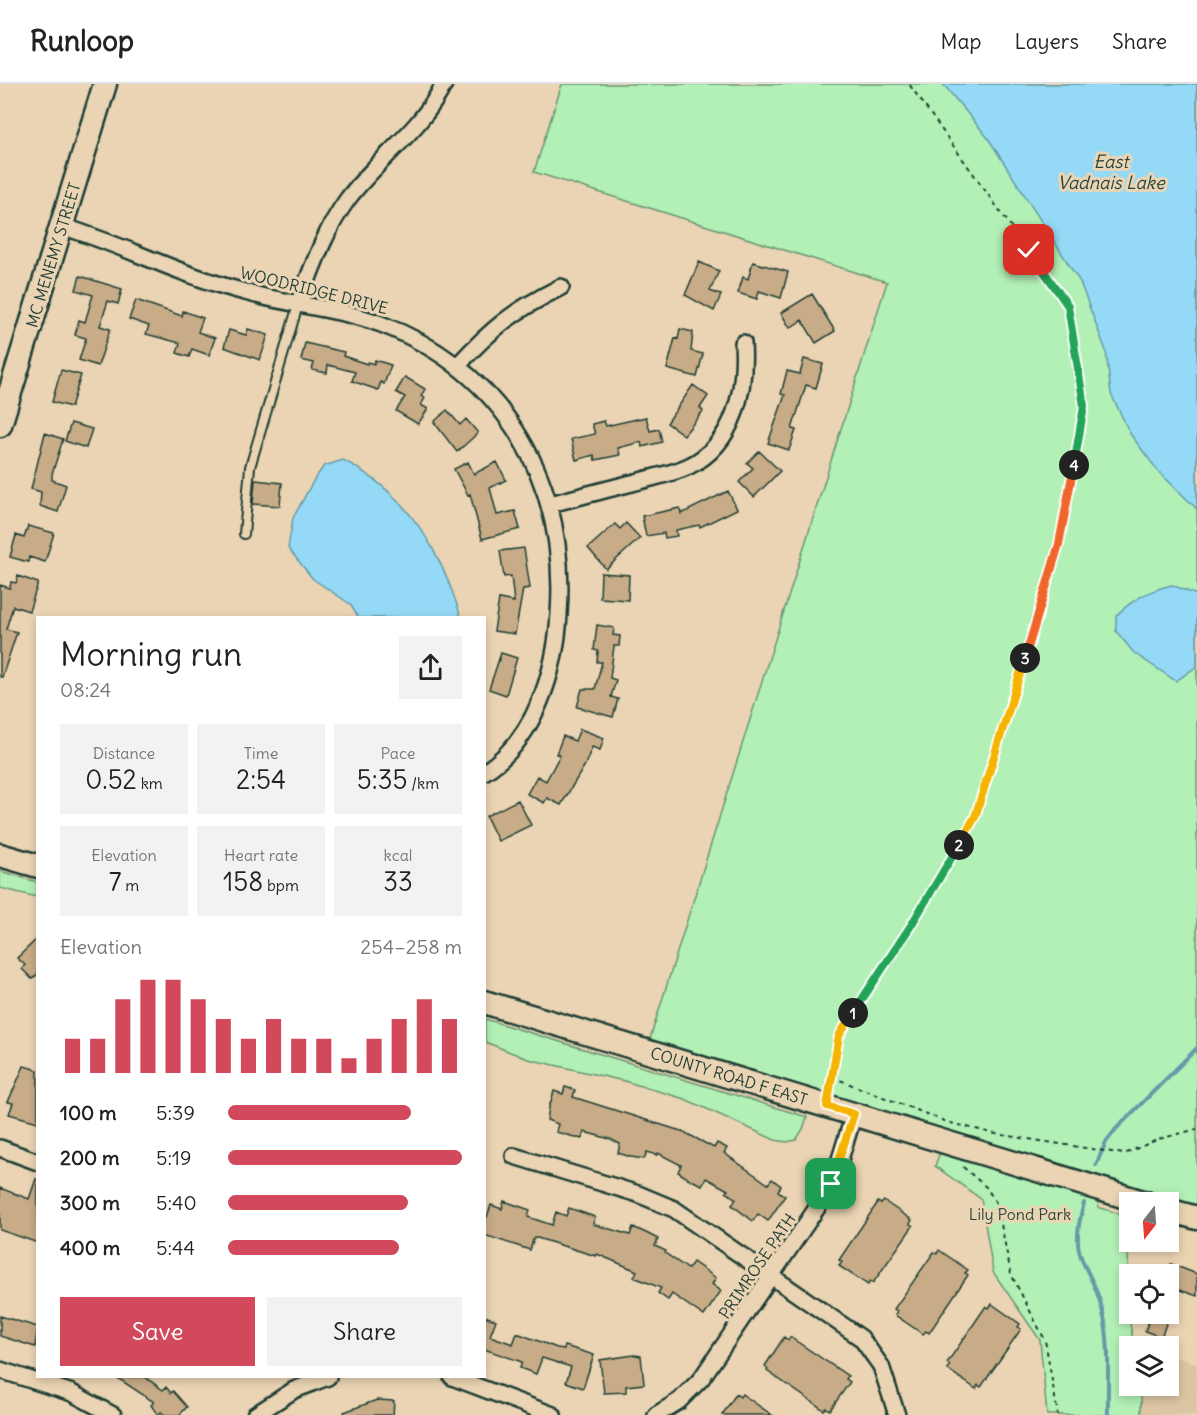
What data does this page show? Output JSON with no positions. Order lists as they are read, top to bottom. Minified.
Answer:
{"streets":{"street":["MC MENEMY STREET","WOODRIDGE DRIVE","COUNTY ROAD F EAST","PRIMROSE PATH"]},"crossings":[["MC MENEMY STREET","WOODRIDGE DRIVE"],["COUNTY ROAD F EAST","PRIMROSE PATH"]],"water":["East Vadnais Lake"],"parks":["Lily Pond Park"],"north":"bottom","page":{"header":"Runloop","nav":["Map","Layers","Share"],"pins":["4","3","2","1"],"heading":["Morning run","08:24"],"stats":[["Distance","0.52 km"],["Time","2:54"],["Pace","5:35 /km"],["Elevation","7 m"],["Heart rate","158 bpm"],["kcal","33"]],"chart":["Elevation","254–258 m"],"list":[{"name":"100 m","note":"5:39"},{"name":"200 m","note":"5:19"},{"name":"300 m","note":"5:40"},{"name":"400 m","note":"5:44"}],"buttons":["Save","Share"]}}
